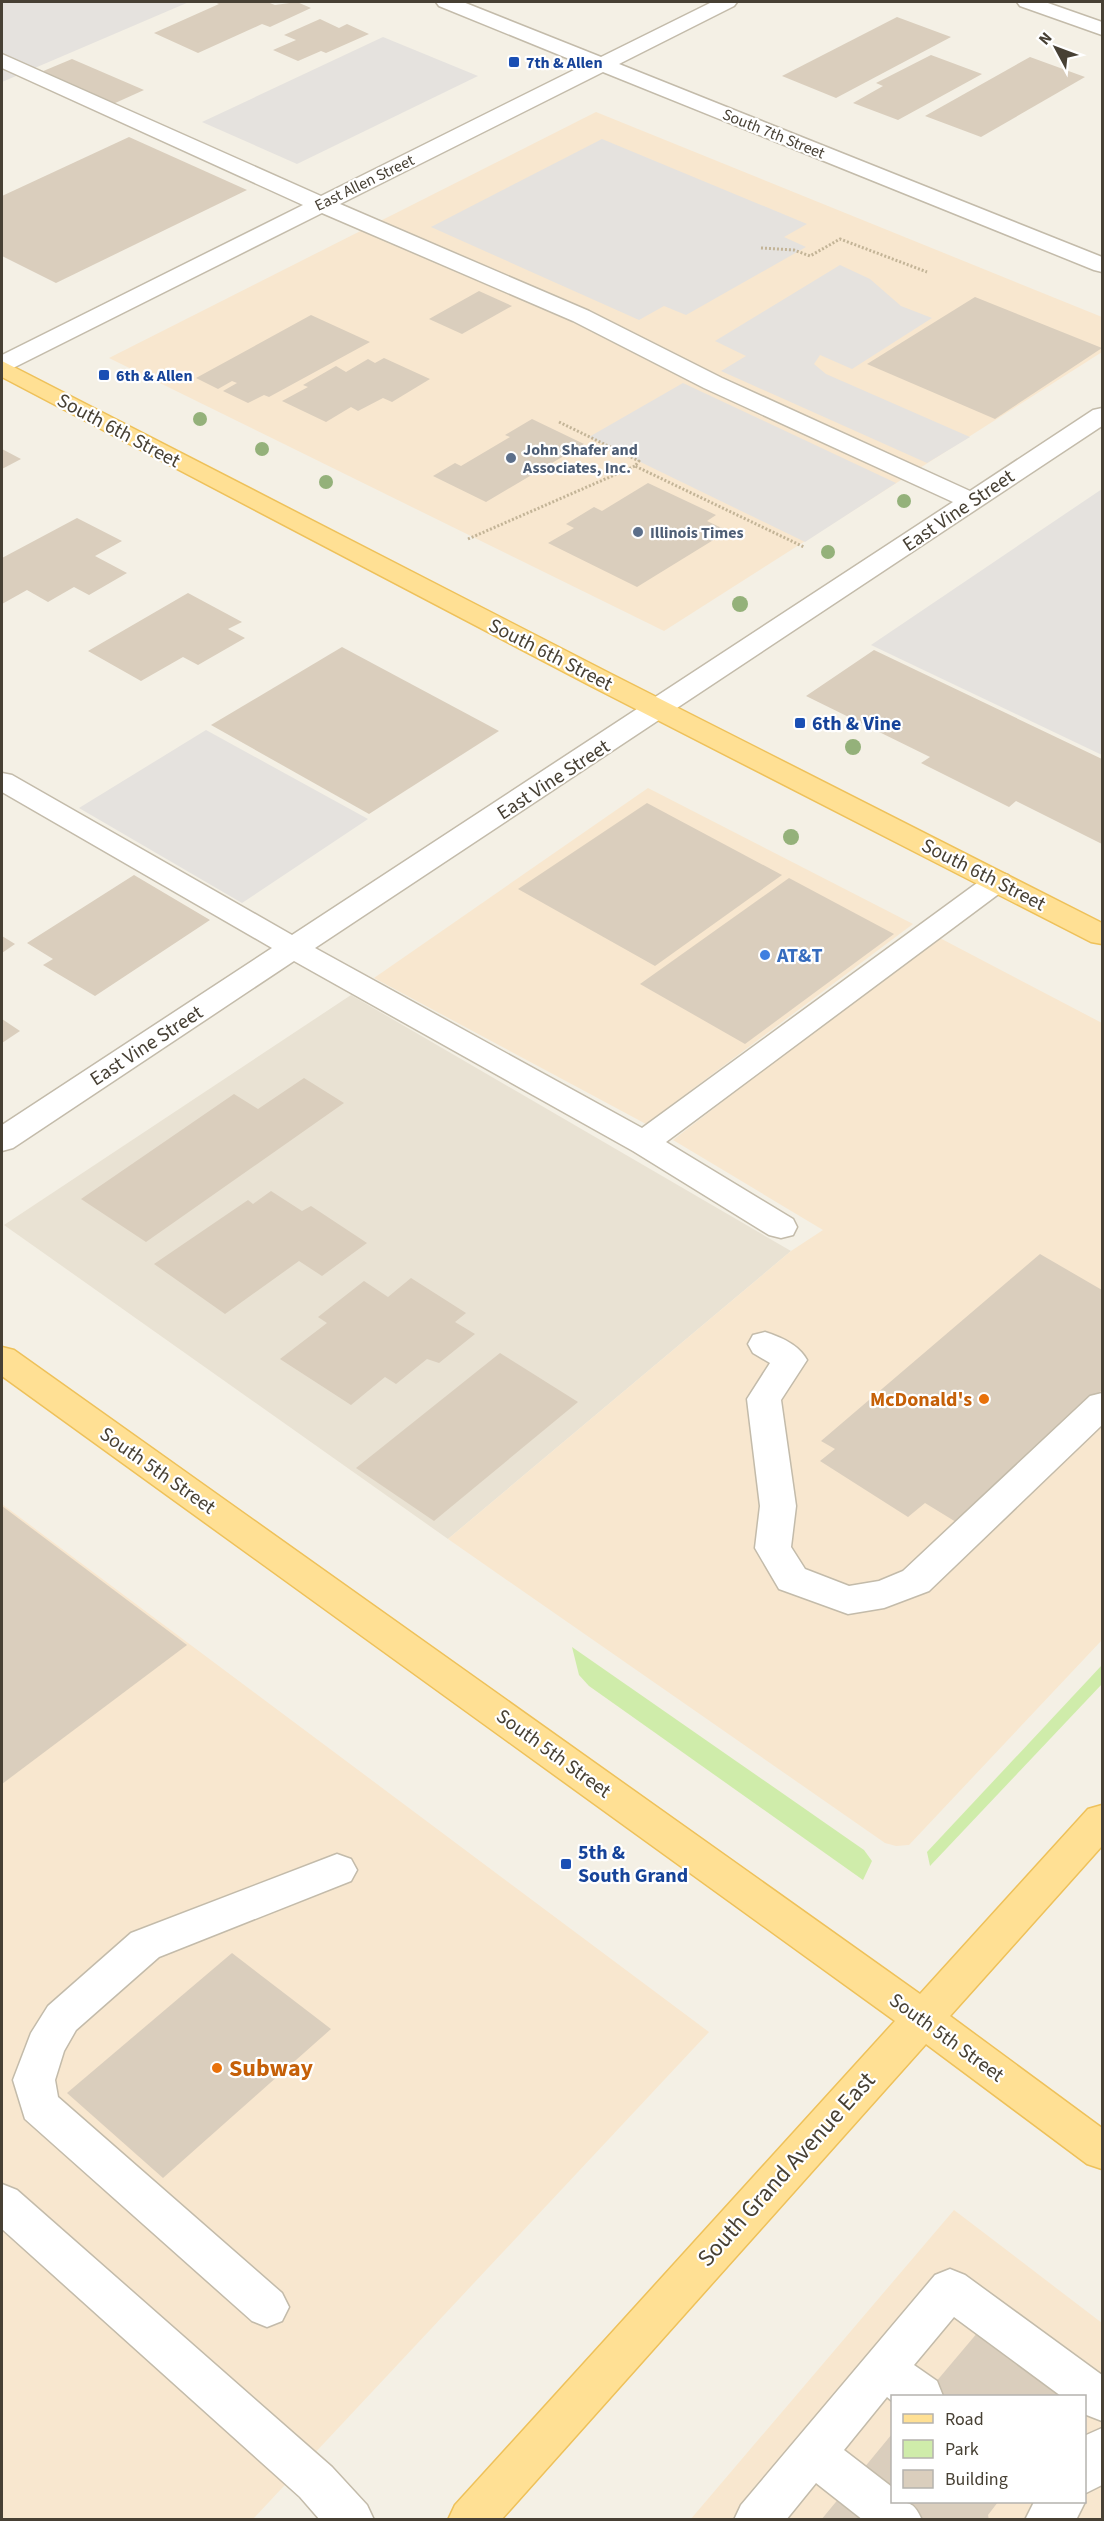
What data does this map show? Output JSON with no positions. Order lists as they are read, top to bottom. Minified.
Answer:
{"streets":{"main road":["South 6th Street","South 5th Street","South Grand Avenue East"],"street":["South 7th Street","East Allen Street","East Vine Street"]},"crossings":[["South 7th Street","East Allen Street"],["East Allen Street","South 6th Street"],["South 6th Street","East Vine Street"],["South 5th Street","South Grand Avenue East"]],"places":{"transit":["7th & Allen","6th & Allen","6th & Vine","5th & South Grand"],"other":["John Shafer and Associates, Inc.","Illinois Times","AT&T","McDonald's","Subway"]},"legend":["Road","Park","Building"],"north":"top left"}
